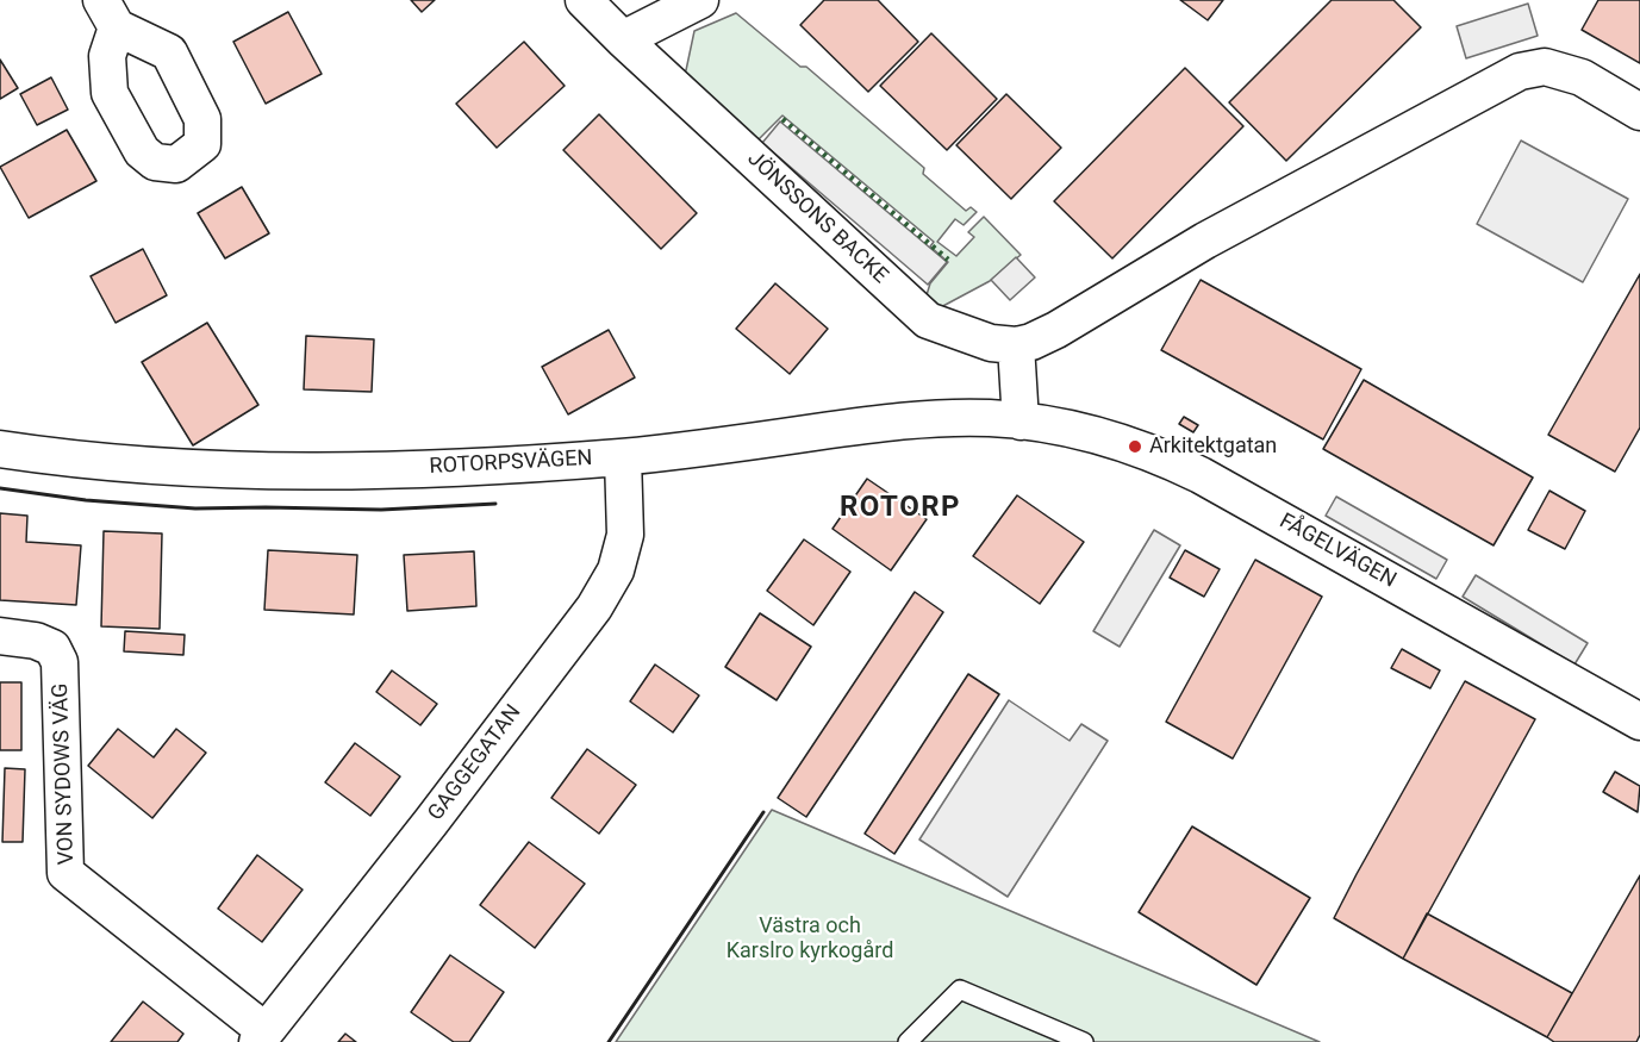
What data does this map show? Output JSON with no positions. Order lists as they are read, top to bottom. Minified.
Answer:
{"streets":{"street":["JÖNSSONS BACKE","ROTORPSVÄGEN","FÅGELVÄGEN","GAGGEGATAN","VON SYDOWS VÄG"]},"crossings":[["ROTORPSVÄGEN","FÅGELVÄGEN"],["ROTORPSVÄGEN","GAGGEGATAN"],["GAGGEGATAN","VON SYDOWS VÄG"]],"districts":["ROTORP"],"parks":["Västra och Karslro kyrkogård"],"places":["Arkitektgatan"]}
